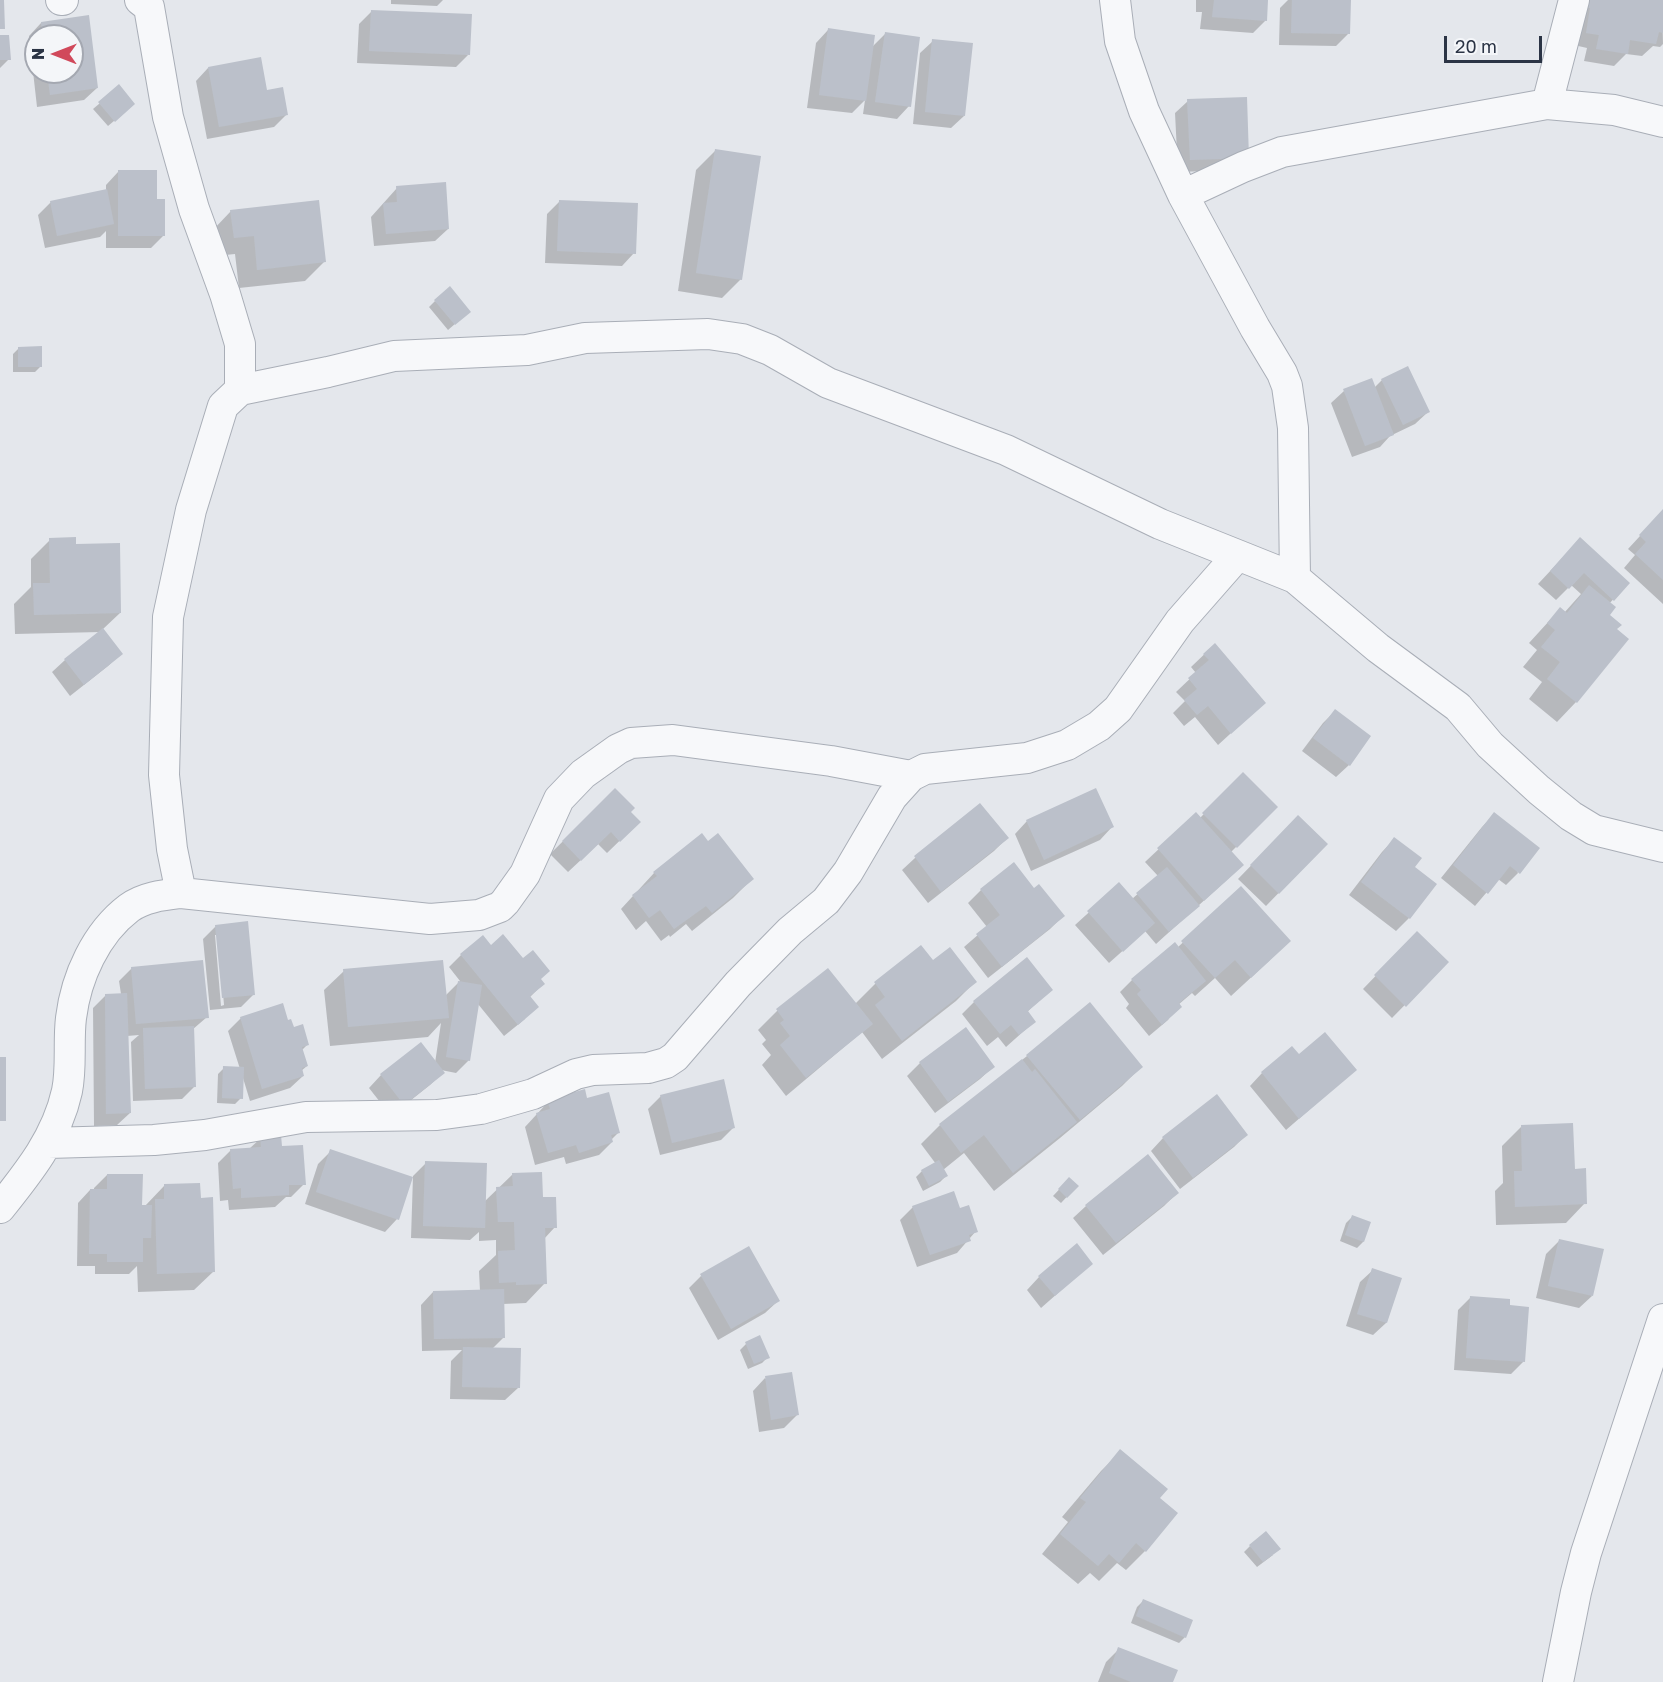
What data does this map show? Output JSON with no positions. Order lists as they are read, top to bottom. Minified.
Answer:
{"scale_bar":"20 m","north":"left"}
